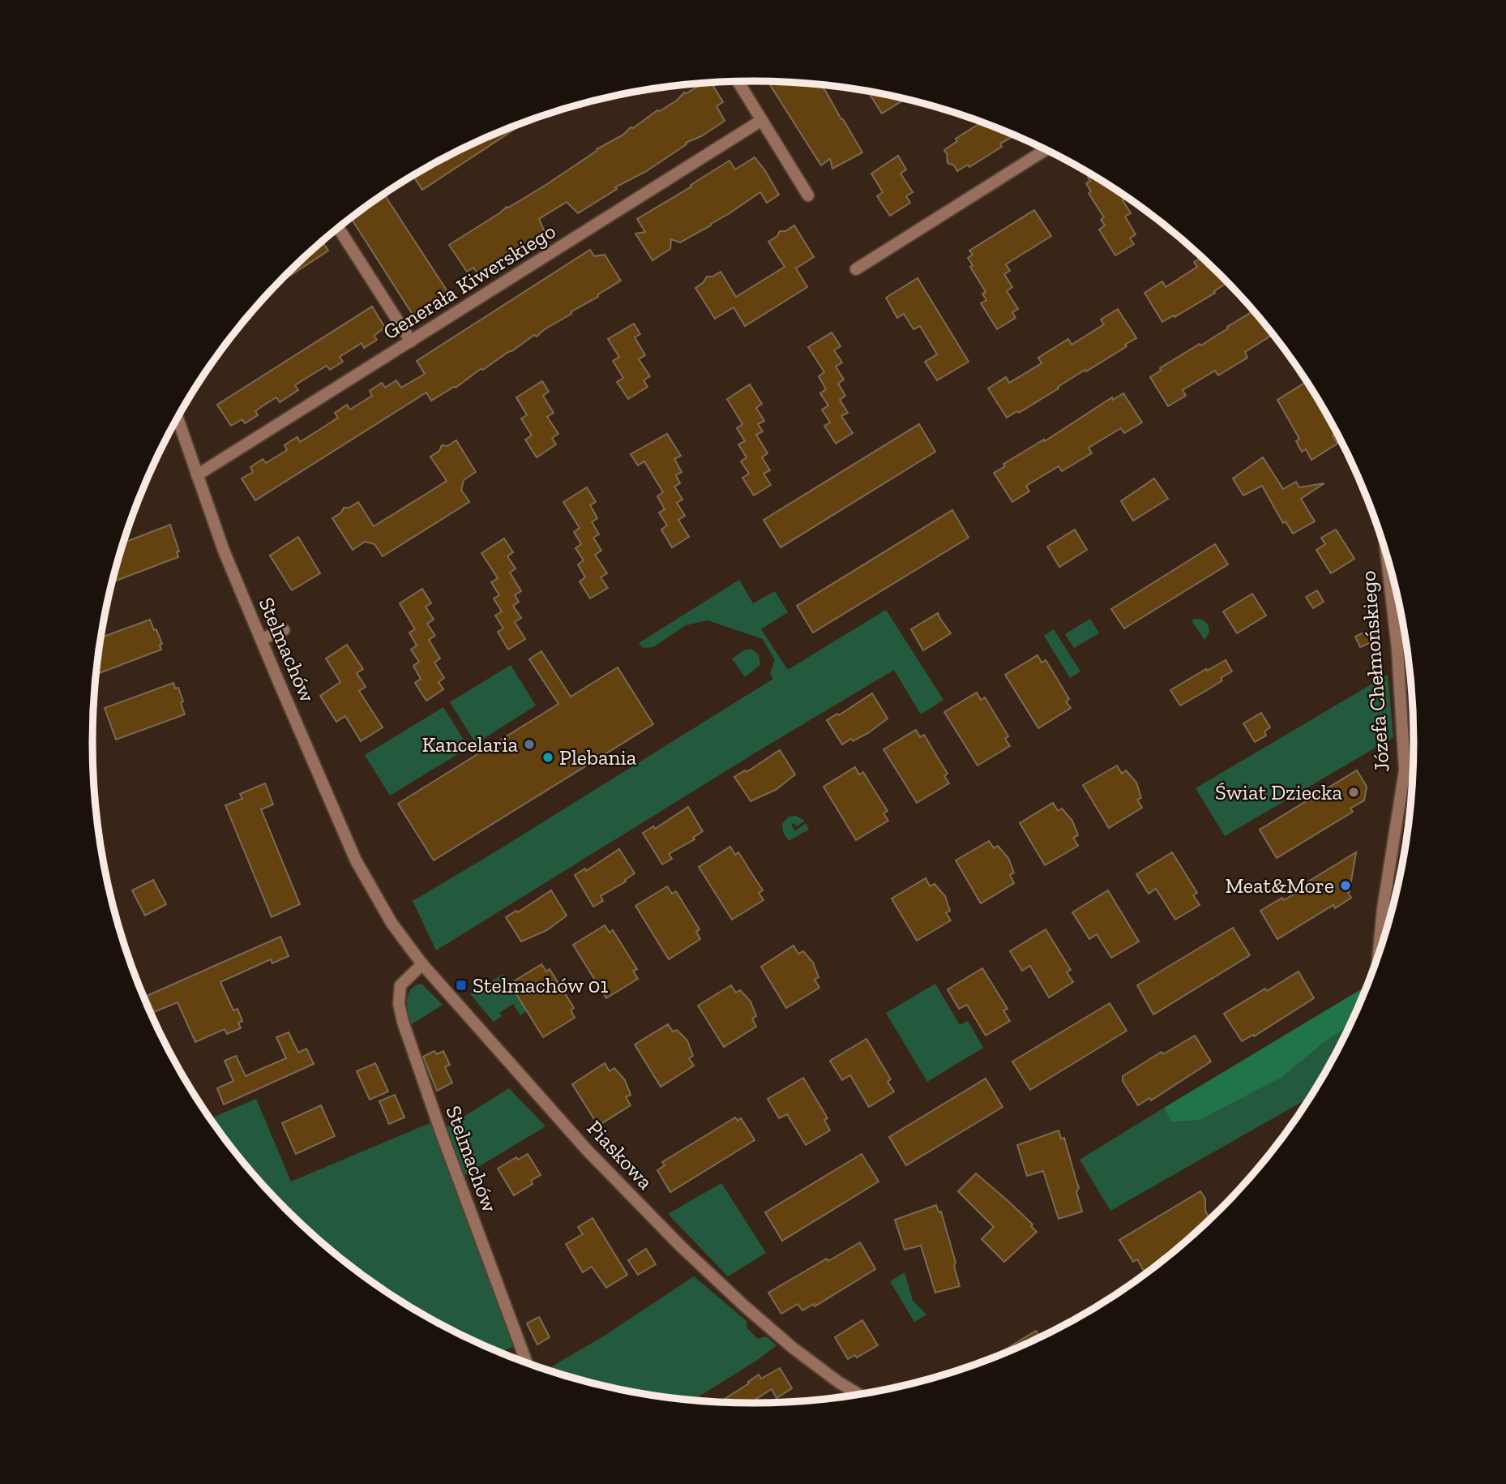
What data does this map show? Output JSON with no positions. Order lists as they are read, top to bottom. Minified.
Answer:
{"streets":{"street":["Generała Kiwerskiego","Stelmachów","Józefa Chełmońskiego","Piaskowa"]},"crossings":[["Generała Kiwerskiego","Stelmachów"],["Stelmachów","Piaskowa"]],"places":{"other":["Kancelaria","Plebania","Świat Dziecka","Meat&More"],"transit":["Stelmachów 01"]}}
